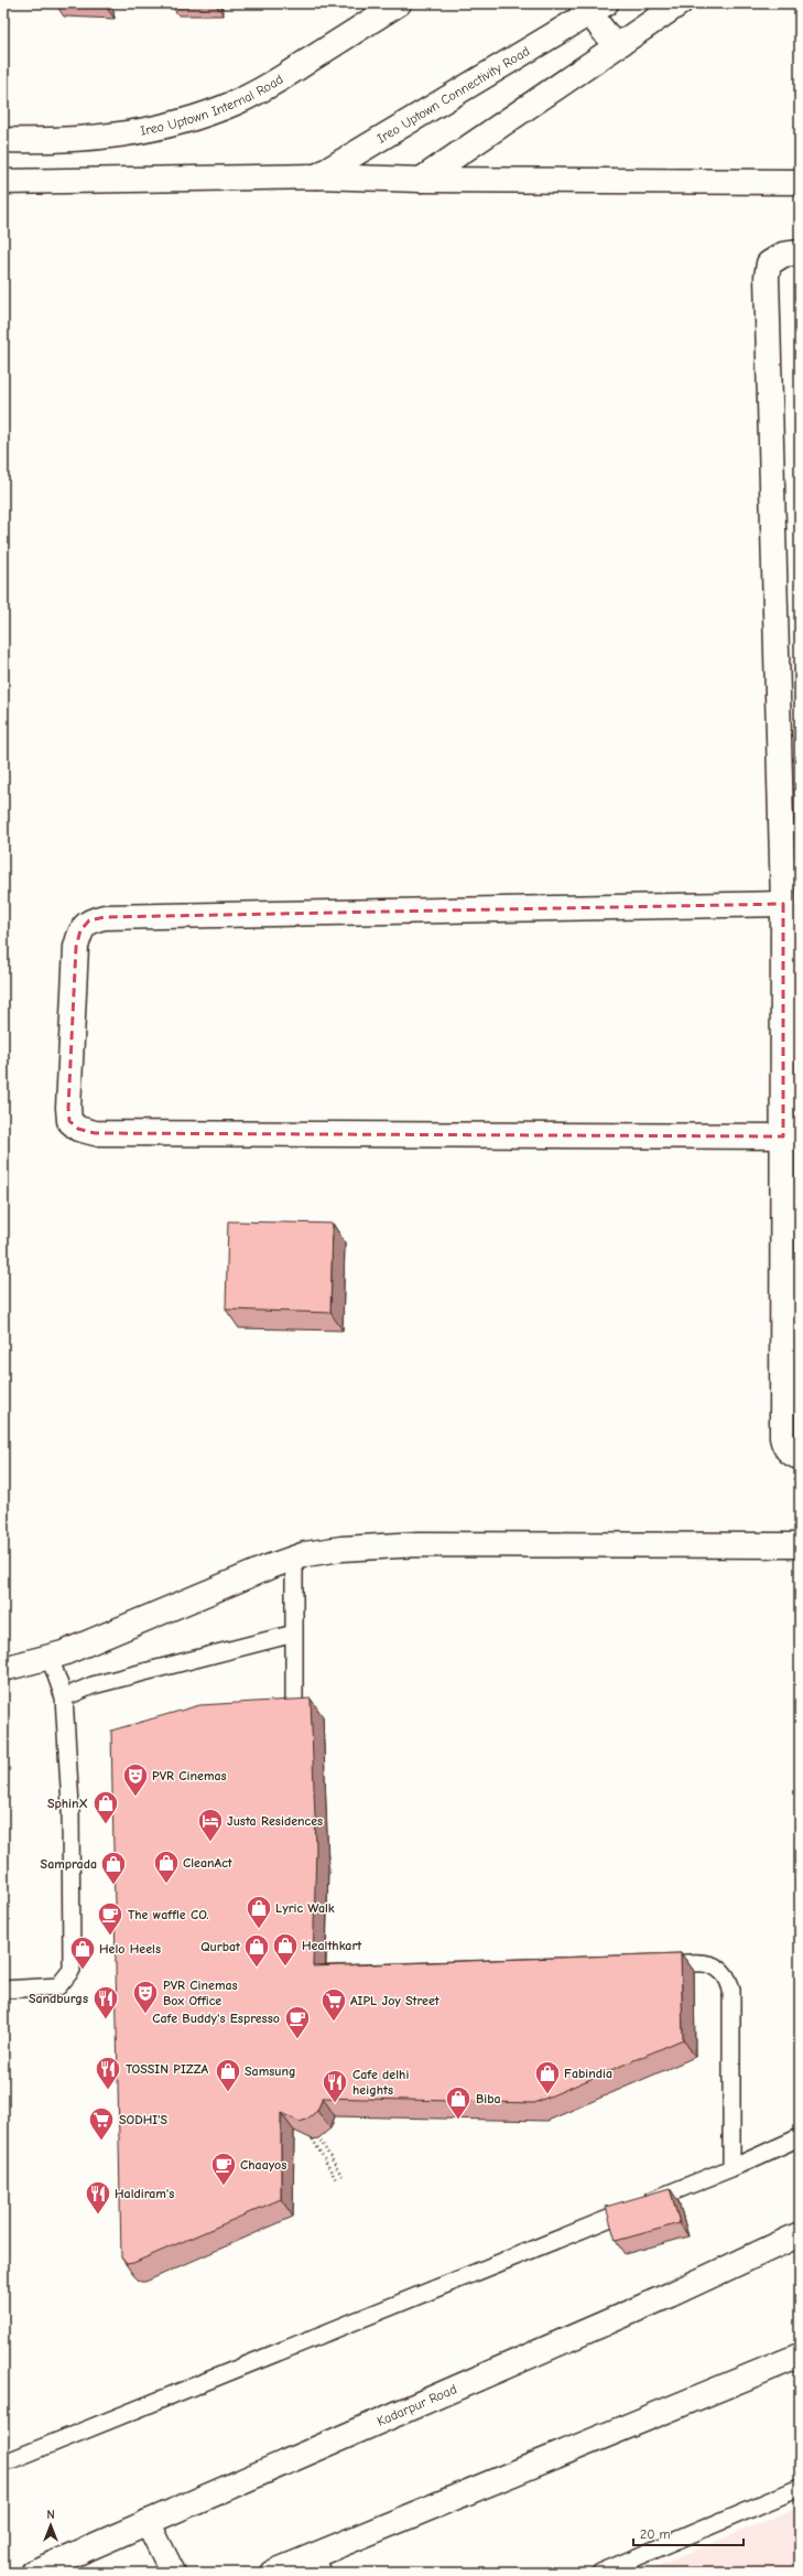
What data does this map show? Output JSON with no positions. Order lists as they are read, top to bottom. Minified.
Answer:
{"streets":{"street":["Ireo Uptown Connectivity Road","Ireo Uptown Internal Road","Kadarpur Road"]},"places":{"theatre":["PVR Cinemas","PVR Cinemas Box Office"],"shop":["SphinX","CleanAct","Samprada","Lyric Walk","Healthkart","Qurbat","Helo Heels","Samsung","Fabindia","Biba"],"hotel":["Justa Residences"],"cafe":["The waffle CO.","Cafe Buddy's Espresso","Chaayos"],"restaurant":["Sandburgs","TOSSIN PIZZA","Cafe delhi heights","Haldiram's"],"supermarket":["AIPL Joy Street","SODHI'S"]},"scale_bar":"20 m","north":"top"}
